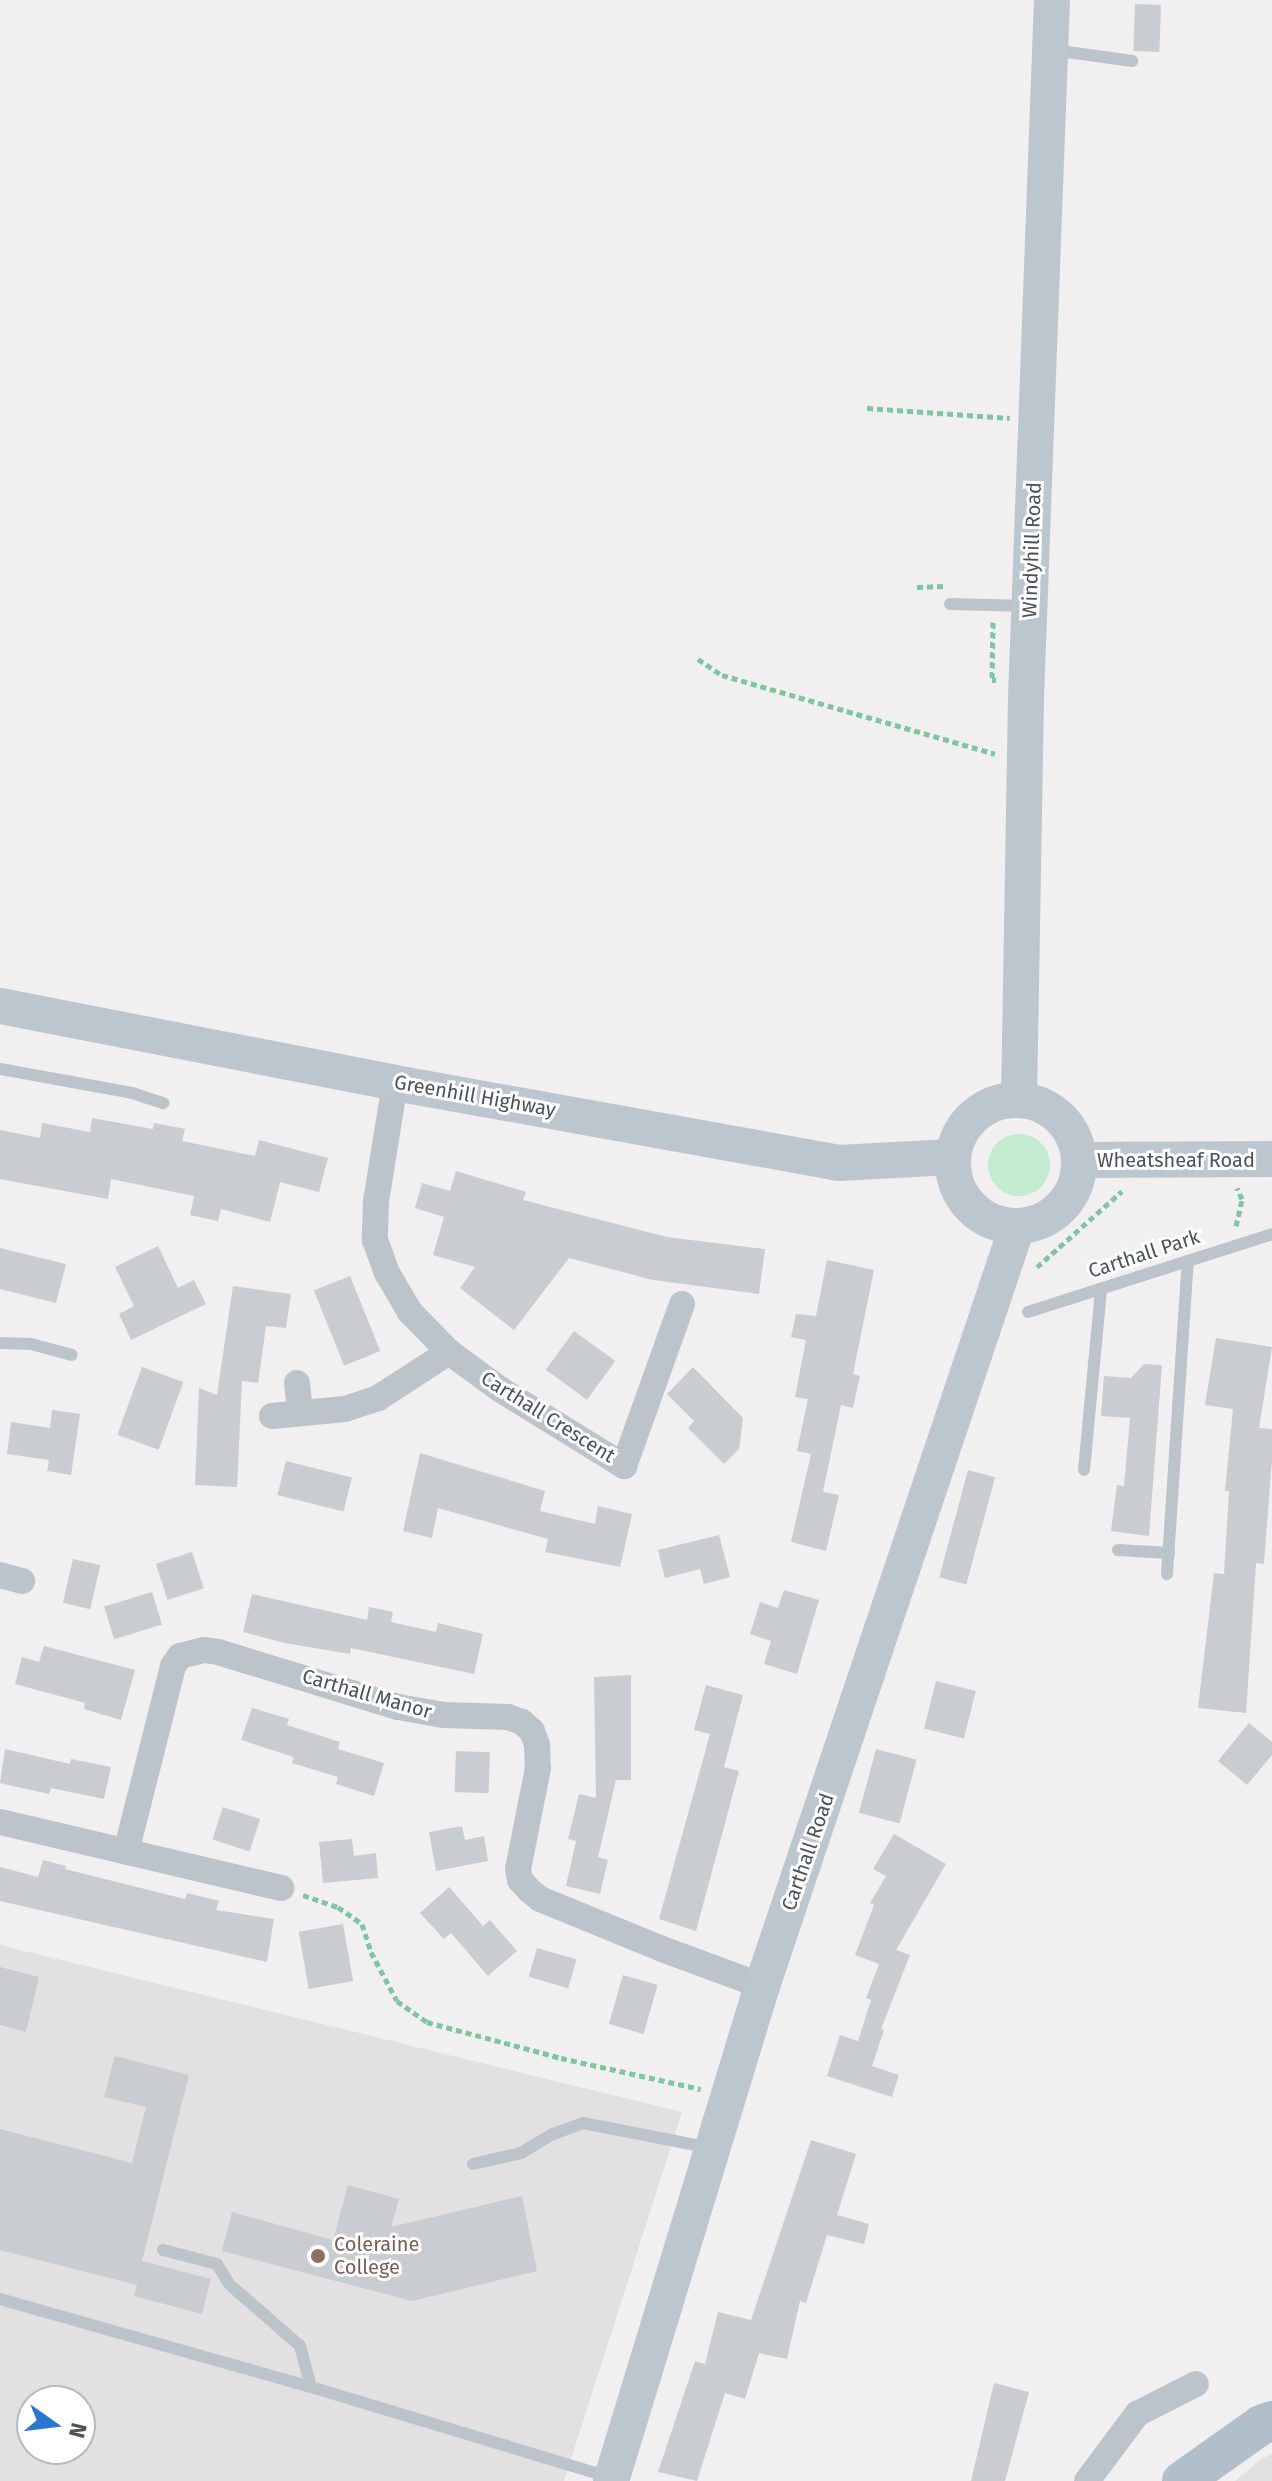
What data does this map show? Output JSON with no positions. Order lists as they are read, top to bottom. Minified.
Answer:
{"streets":{"main road":["Windyhill Road","Greenhill Highway","Wheatsheaf Road","Carthall Road"],"street":["Carthall Crescent","Carthall Manor"],"lane":["Carthall Park"]},"crossings":[["Windyhill Road","Greenhill Highway"],["Windyhill Road","Wheatsheaf Road"],["Windyhill Road","Carthall Road"],["Greenhill Highway","Wheatsheaf Road"],["Greenhill Highway","Carthall Crescent"],["Greenhill Highway","Carthall Road"],["Wheatsheaf Road","Carthall Road"],["Carthall Manor","Carthall Road"]],"places":["Coleraine College"],"north":"right"}
